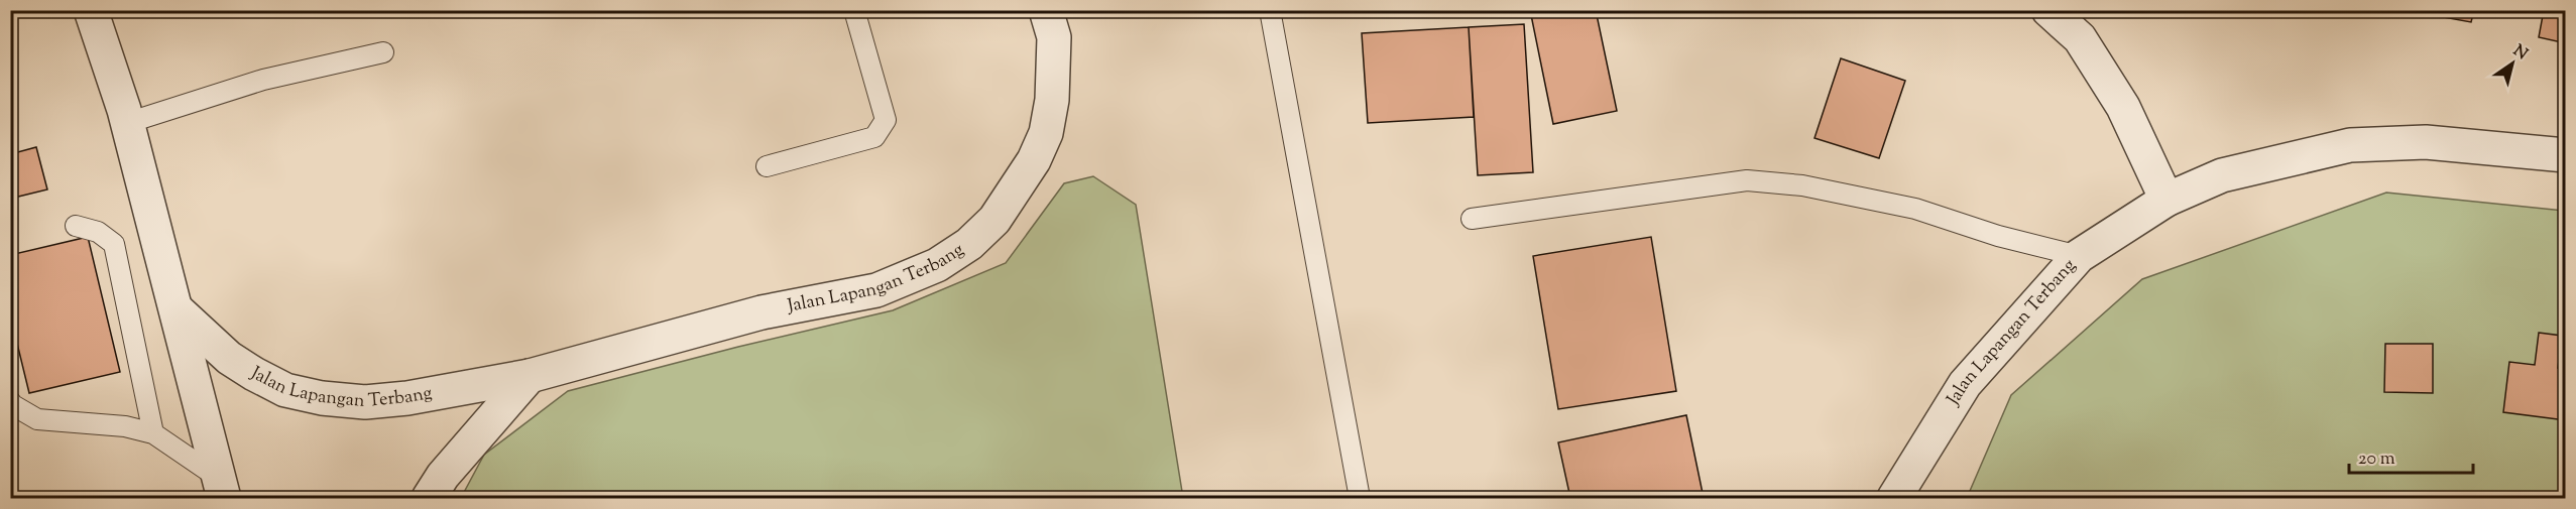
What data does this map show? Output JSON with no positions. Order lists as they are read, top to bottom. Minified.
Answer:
{"streets":{"street":["Jalan Lapangan Terbang"]},"scale_bar":"20 m","north":"top right"}
